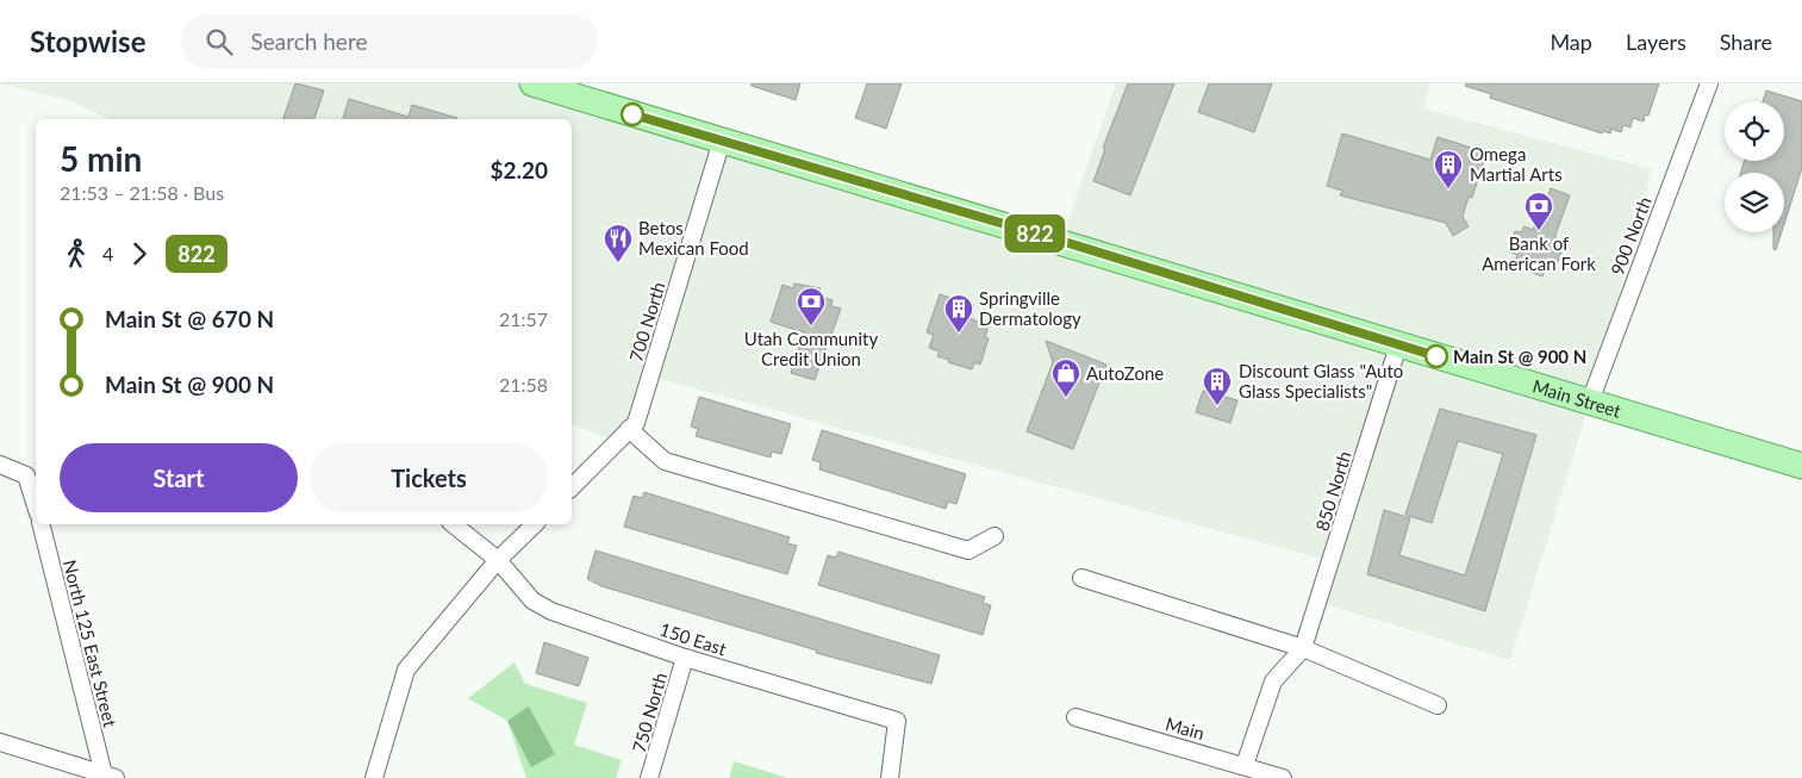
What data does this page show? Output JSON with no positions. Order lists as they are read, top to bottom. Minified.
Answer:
{"streets":{"main road":["Main Street"],"street":["900 North","700 North","850 North","150 East","North 125 East Street","750 North","Main"]},"crossings":[["900 North","Main Street"],["700 North","Main Street"],["Main Street","850 North"],["150 East","750 North"]],"places":{"building":["Omega Martial Arts","Springville Dermatology","Discount Glass \"Auto Glass Specialists\""],"bank":["Bank of American Fork","Utah Community Credit Union"],"restaurant":["Betos Mexican Food"],"other":["Main St @ 900 N"],"shop":["AutoZone"]},"lines":["bus line 822"],"page":{"header":"Stopwise","search":"Search here","nav":["Map","Layers","Share"],"on_map":"822","heading":["5 min","21:53 – 21:58 · Bus","$2.20"],"legs":["4","822"],"list":[{"name":"Main St @ 670 N","value":"21:57"},{"name":"Main St @ 900 N","value":"21:58"}],"buttons":["Start","Tickets"]}}
